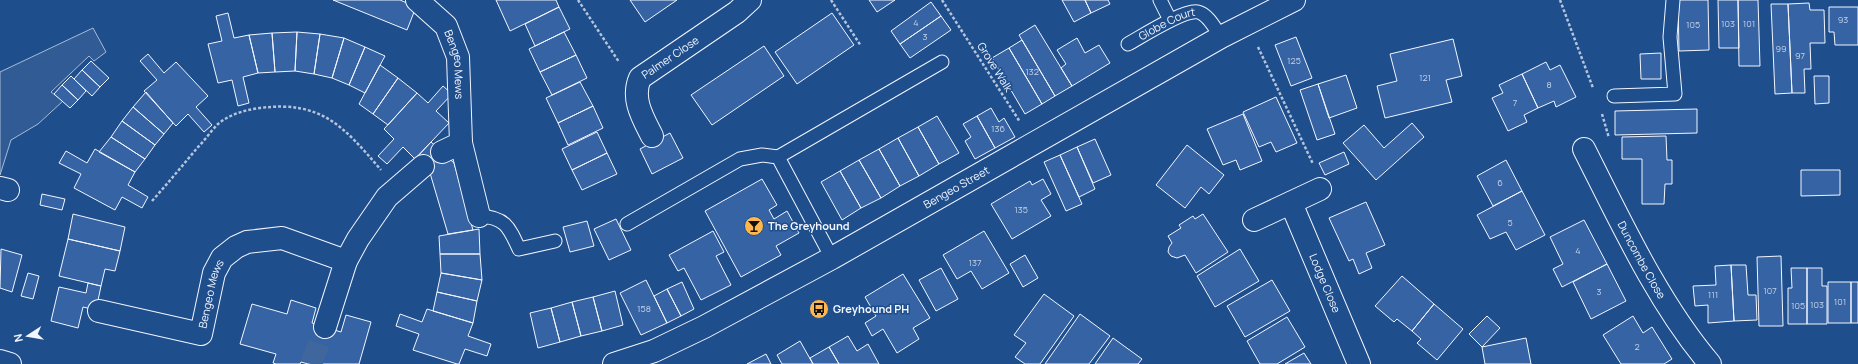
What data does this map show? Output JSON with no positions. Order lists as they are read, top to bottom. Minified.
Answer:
{"streets":{"street":["Palmer Close","Bengeo Mews","Bengeo Street","Duncombe Close","Lodge Close"],"lane":["Globe Court"],"path":["Grove Walk"]},"crossings":[["Globe Court","Bengeo Street"],["Grove Walk","Bengeo Street"]],"places":{"bar":["The Greyhound"],"bus stop":["Greyhound PH"]},"house_numbers":["93","4","103","101","105","3","99","97","125","132","121","8","7","136","6","135","5","4","137","107","3","111","101","103","105","158","2"],"north":"left"}
